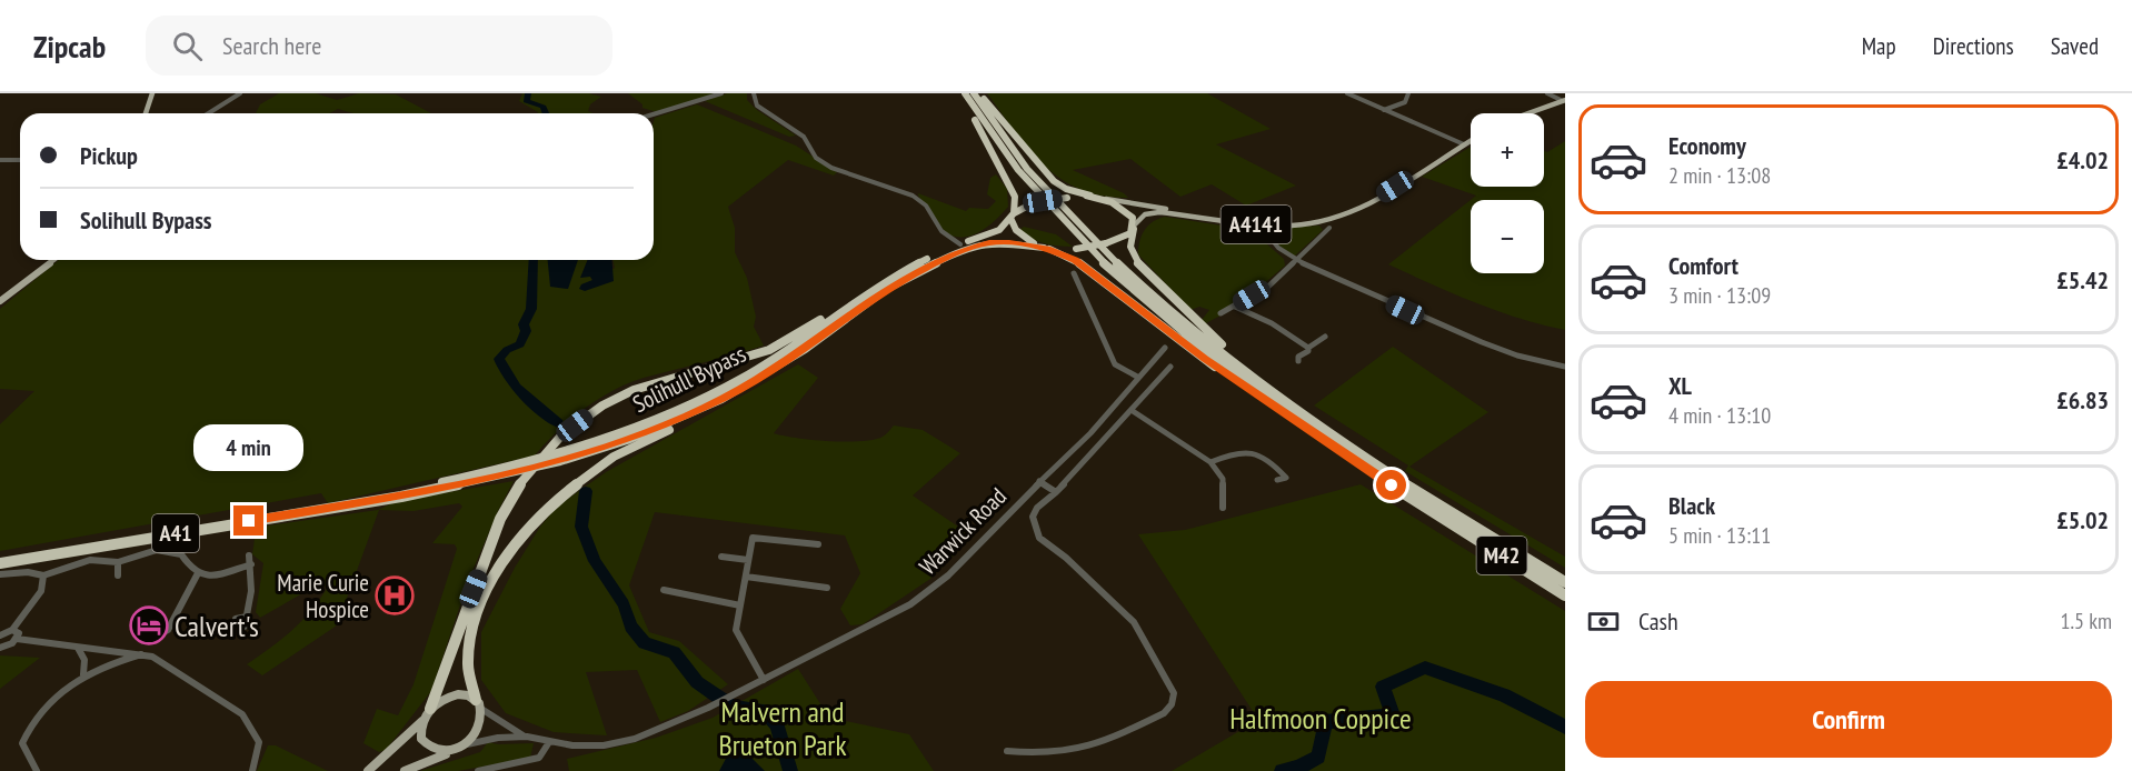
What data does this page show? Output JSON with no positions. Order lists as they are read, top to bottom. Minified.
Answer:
{"streets":{"highway":["Solihull Bypass","A41","M42"],"main road":["A4141"],"street":["Warwick Road"]},"crossings":[["A4141","A41"],["Solihull Bypass","A41"]],"parks":["Malvern and Brueton Park","Halfmoon Coppice"],"places":{"hospital":["Marie Curie Hospice"],"hotel":["Calvert's"]},"page":{"header":"Zipcab","search":"Search here","nav":["Map","Directions","Saved"],"list":[{"name":"Economy","note":"2 min · 13:08","value":"£4.02"},{"name":"Comfort","note":"3 min · 13:09","value":"£5.42"},{"name":"XL","note":"4 min · 13:10","value":"£6.83"},{"name":"Black","note":"5 min · 13:11","value":"£5.02"}],"map_buttons":["+","−"],"banner":["Pickup","Solihull Bypass"],"bubble":"4 min","pay":["Cash","1.5 km"],"buttons":"Confirm"}}
